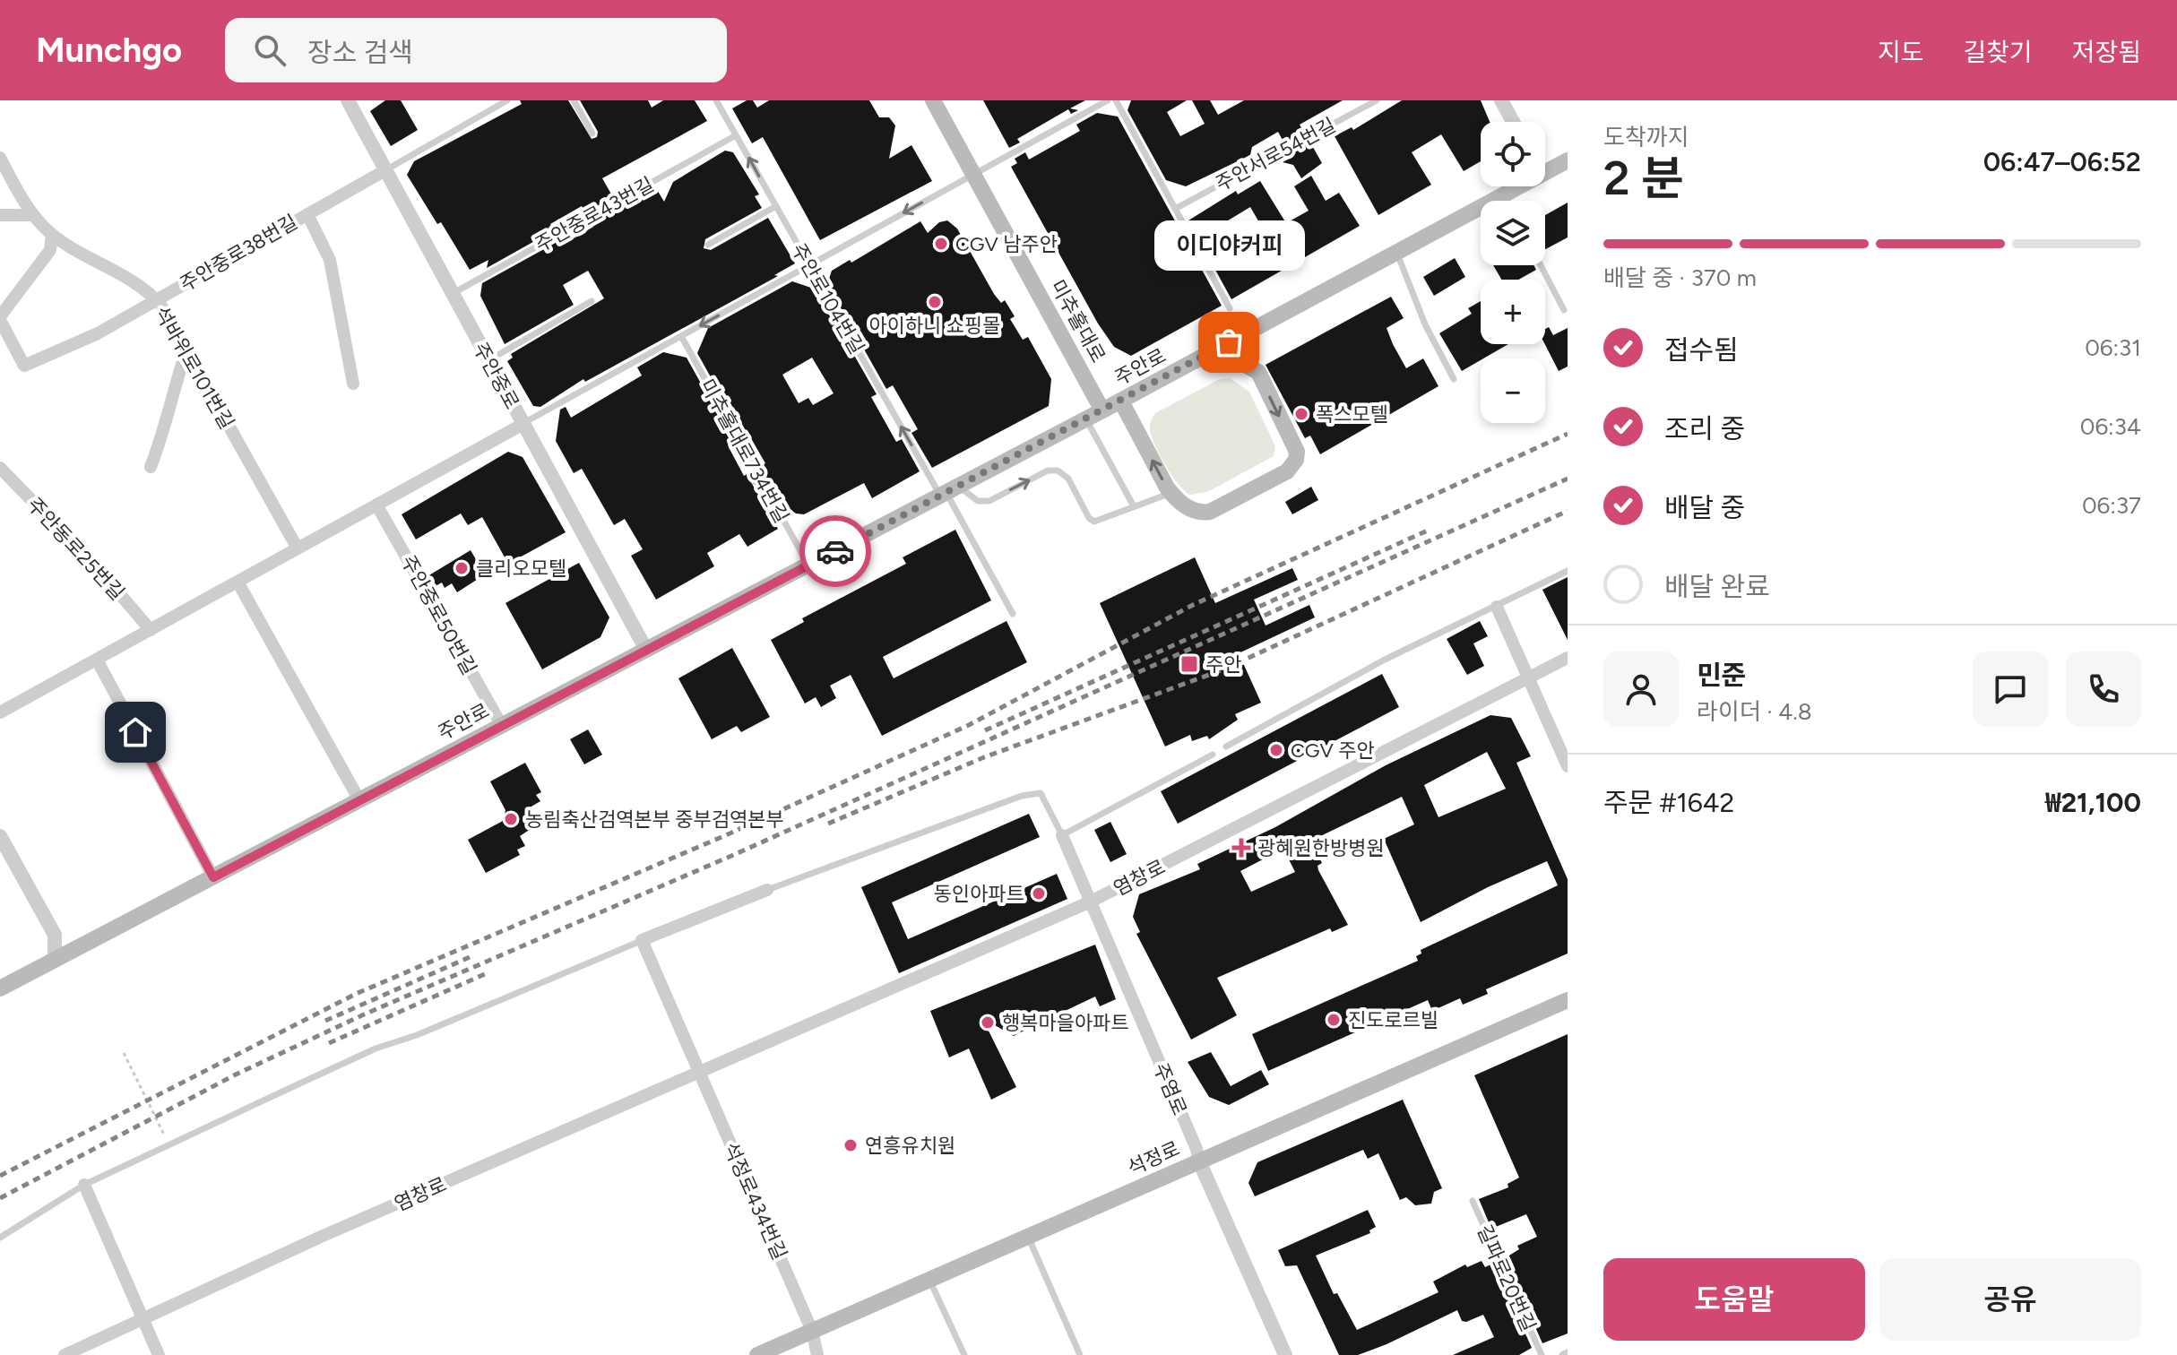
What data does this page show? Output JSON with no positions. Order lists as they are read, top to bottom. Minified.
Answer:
{"streets":{"main road":["미추홀대로","주안로","석정로"],"street":["주안중로38번길","석바위로101번길","주안중로","주안동로25번길","주안중로50번길","염창로","주염로","석정로434번길"],"lane":["주안서로54번길","주안중로43번길","주안로104번길","미추홀대로734번길","길파로20번길"]},"crossings":[["주안중로43번길","주안로104번길"],["주안중로43번길","주안중로"],["주안중로38번길","석바위로101번길"],["주안중로38번길","주안중로"],["주안로104번길","주안로"],["미추홀대로","주안로"],["주안로","주안중로"],["주안로","미추홀대로734번길"],["주안로","주안중로50번길"],["염창로","주염로"],["염창로","석정로434번길"],["주염로","석정로"],["석정로","석정로434번길"]],"one_way":["주안로104번길"],"places":{"other":["CGV 남주안","아이하니 쇼핑몰","이디야커피","폭스모텔","클리오모텔","CGV 주안","농림축산검역본부 중부검역본부","동인아파트","진도로르빌","행복마을아파트","연흥유치원"],"transit":["주안"],"health":["광혜원한방병원"]},"page":{"header":"Munchgo","search":"장소 검색","nav":["지도","길찾기","저장됨"],"heading":["2 분","도착까지","06:47–06:52"],"panel":["민준","라이더 · 4.8","주문 #1642","₩21,100"],"map_buttons":["+","−"],"bubble":"이디야커피","bar":"배달 중 · 370 m","list":[["접수됨","06:31"],["조리 중","06:34"],["배달 중","06:37"],"배달 완료"],"buttons":["도움말","공유"]}}
